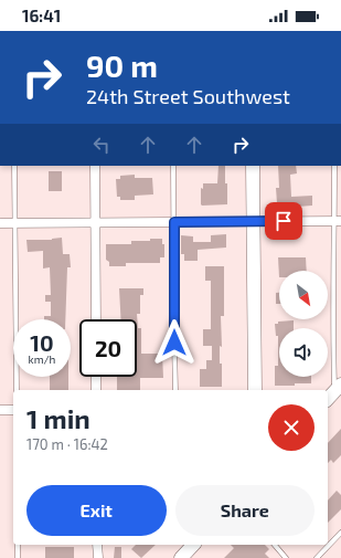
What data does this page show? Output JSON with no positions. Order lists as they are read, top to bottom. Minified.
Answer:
{"north":"bottom right","page":{"status":"16:41","turn":["90 m","24th Street Southwest"],"speed":"10 km/h","limit":"20","heading":["1 min","170 m · 16:42"],"buttons":["Exit","Share"]}}
